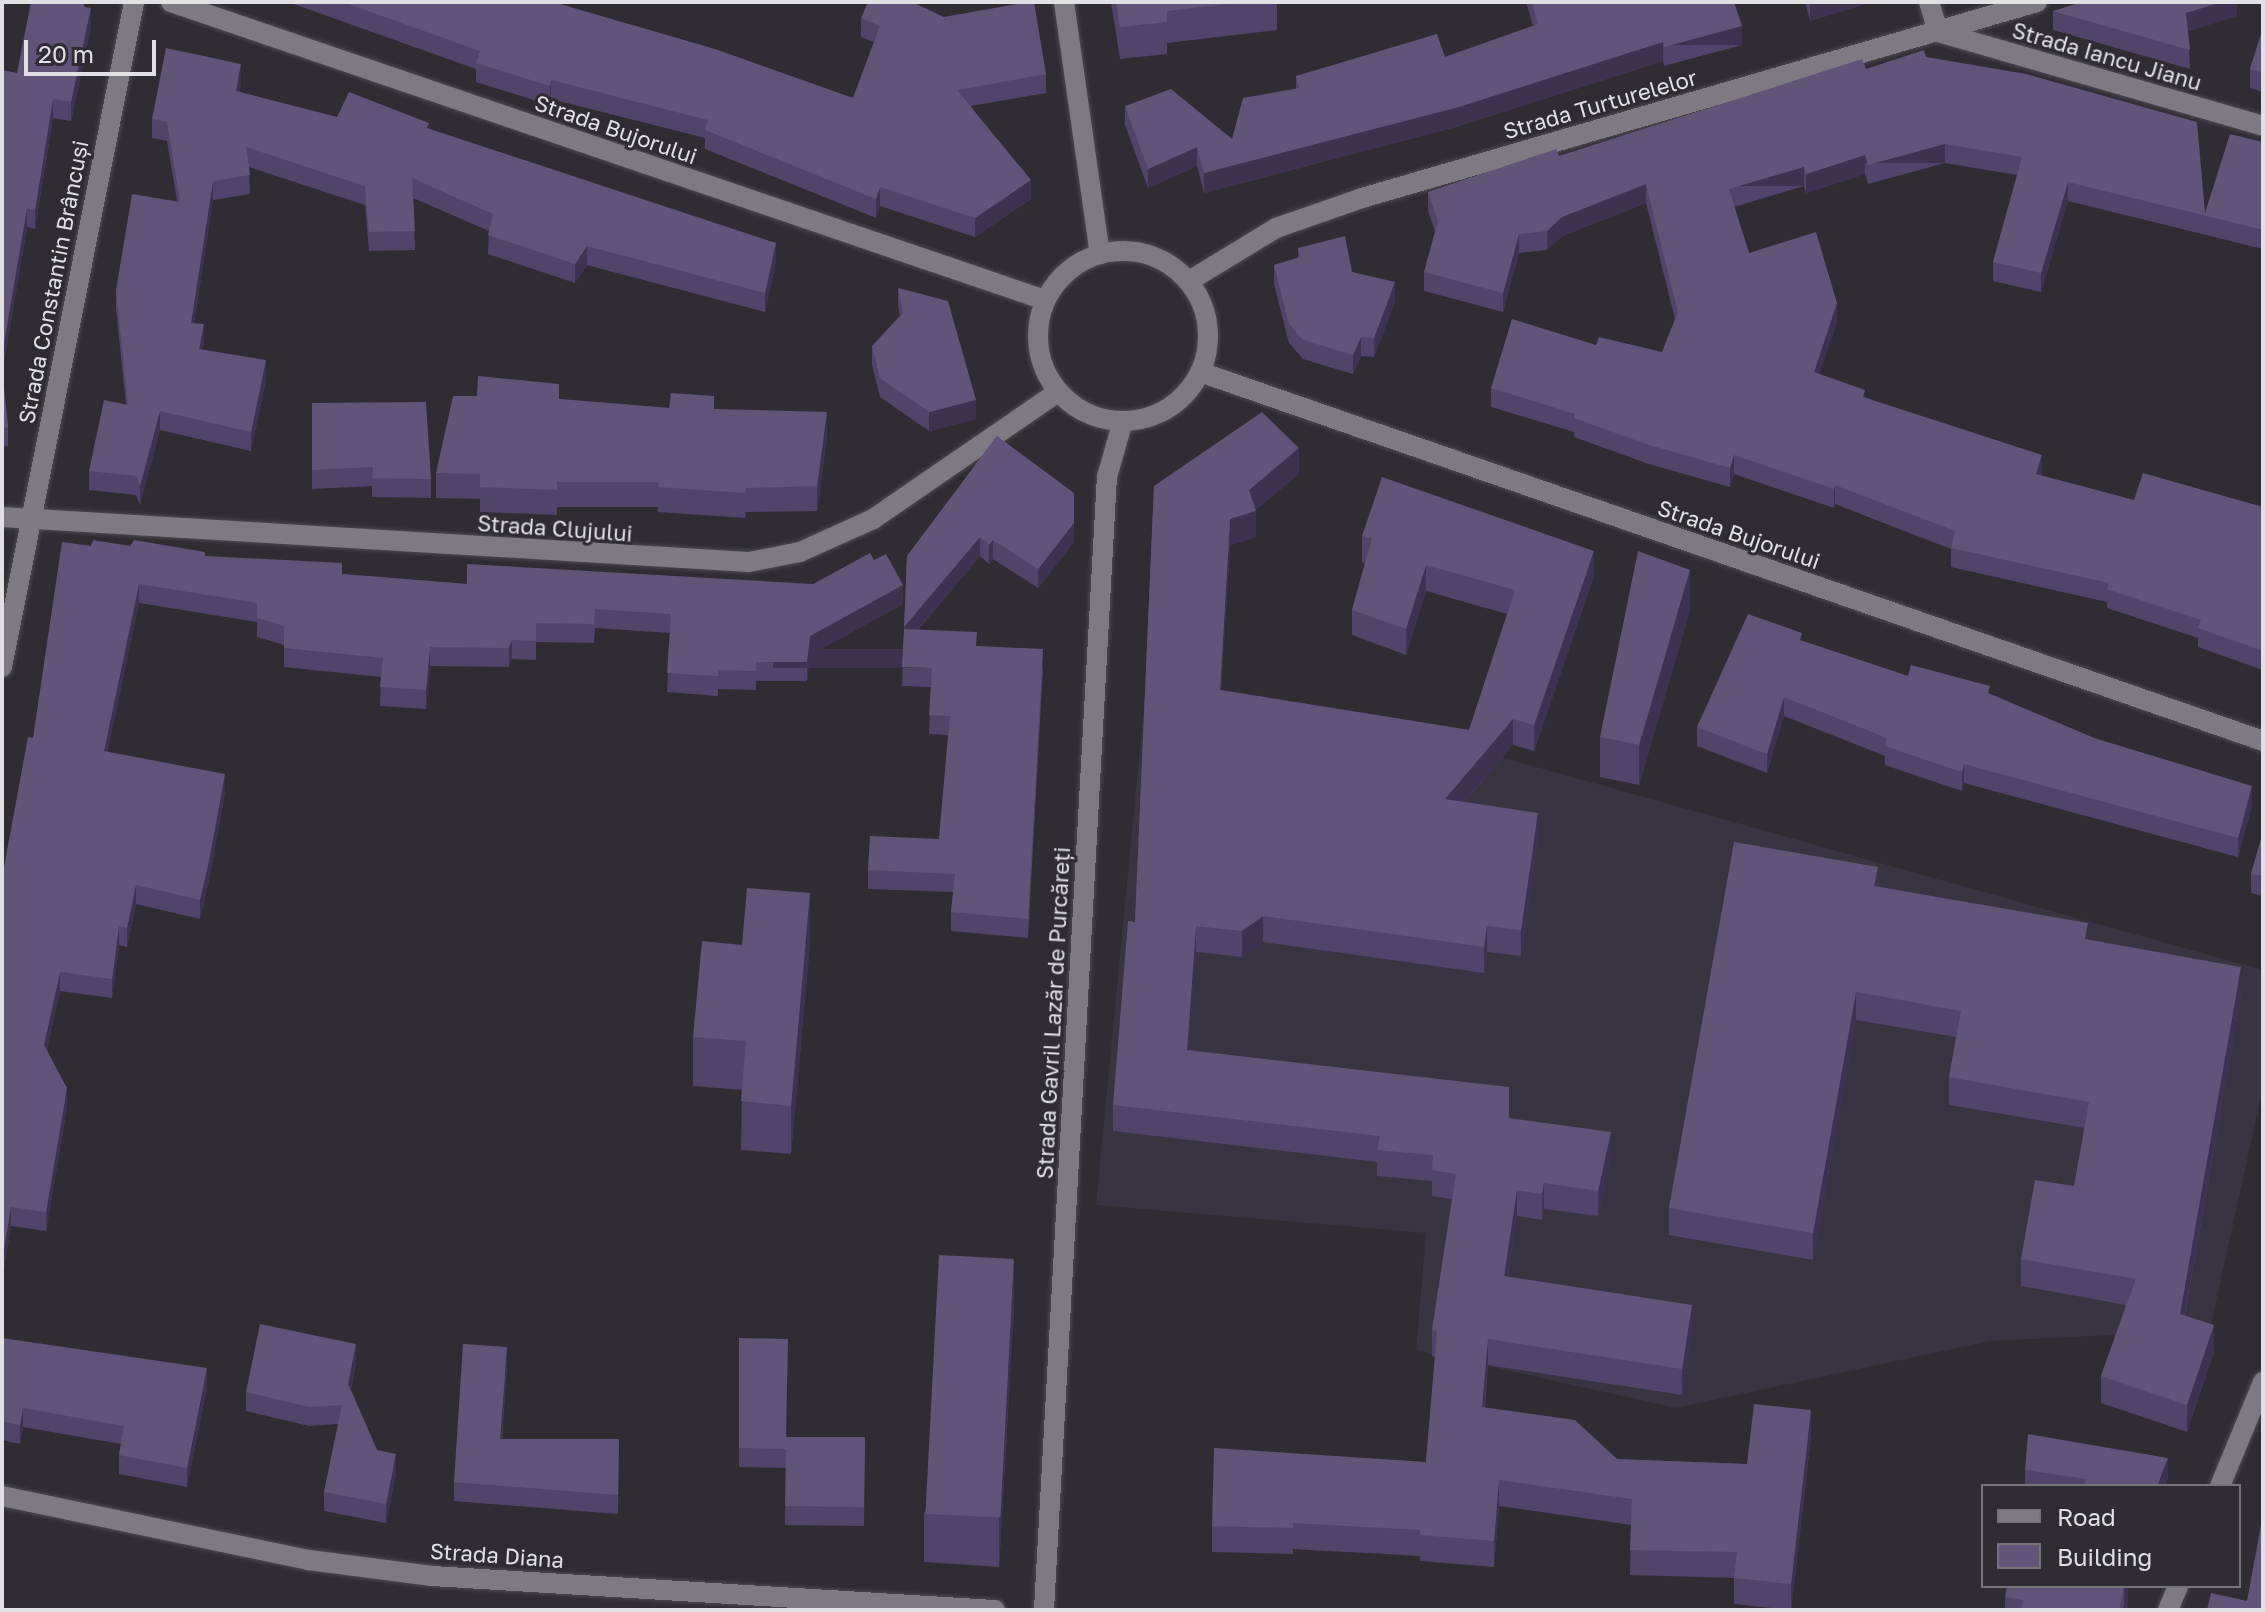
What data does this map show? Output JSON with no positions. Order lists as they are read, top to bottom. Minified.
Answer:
{"streets":{"street":["Strada Iancu Jianu","Strada Turturelelor","Strada Bujorului","Strada Constantin Brâncuși","Strada Clujului","Strada Gavril Lazăr de Purcăreți","Strada Diana"]},"crossings":[["Strada Iancu Jianu","Strada Turturelelor"],["Strada Turturelelor","Strada Bujorului"],["Strada Turturelelor","Strada Clujului"],["Strada Turturelelor","Strada Gavril Lazăr de Purcăreți"],["Strada Bujorului","Strada Clujului"],["Strada Bujorului","Strada Gavril Lazăr de Purcăreți"],["Strada Constantin Brâncuși","Strada Clujului"],["Strada Clujului","Strada Gavril Lazăr de Purcăreți"]],"legend":["Road","Building"],"scale_bar":"20 m"}
